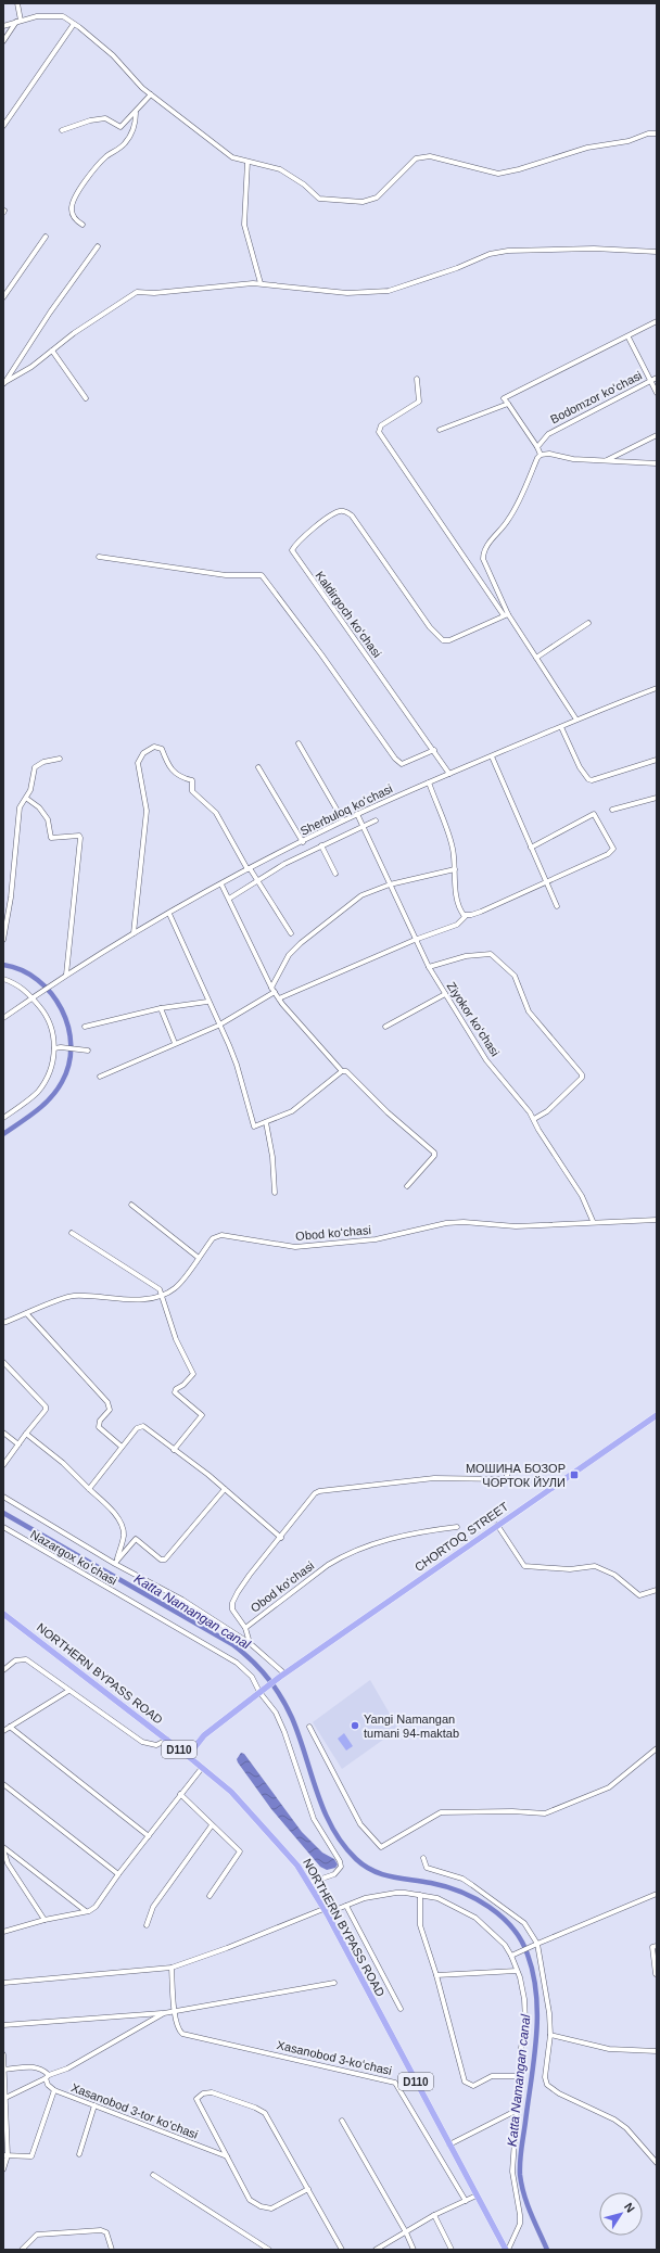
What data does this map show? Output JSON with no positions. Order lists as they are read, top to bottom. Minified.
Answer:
{"streets":{"main road":["CHORTOQ STREET","NORTHERN BYPASS ROAD","D110"],"street":["Bodomzor koʻchasi","Kaldirgoch koʻchasi","Sherbuloq koʻchasi","Ziyokor koʻchasi","Obod koʻchasi","Nazargox koʻchasi","Xasanobod 3-koʻchasi","Xasanobod 3-tor koʻchasi"]},"crossings":[["Kaldirgoch koʻchasi","Sherbuloq koʻchasi"],["Sherbuloq koʻchasi","Ziyokor koʻchasi"],["Ziyokor koʻchasi","Obod koʻchasi"],["CHORTOQ STREET","Nazargox koʻchasi"],["CHORTOQ STREET","NORTHERN BYPASS ROAD"],["Nazargox koʻchasi","NORTHERN BYPASS ROAD"]],"water":["Katta Namangan canal"],"places":{"transit":["МОШИНА БОЗОР ЧОРТОК ЙУЛИ"],"other":["Yangi Namangan tumani 94-maktab"]},"north":"top right"}
